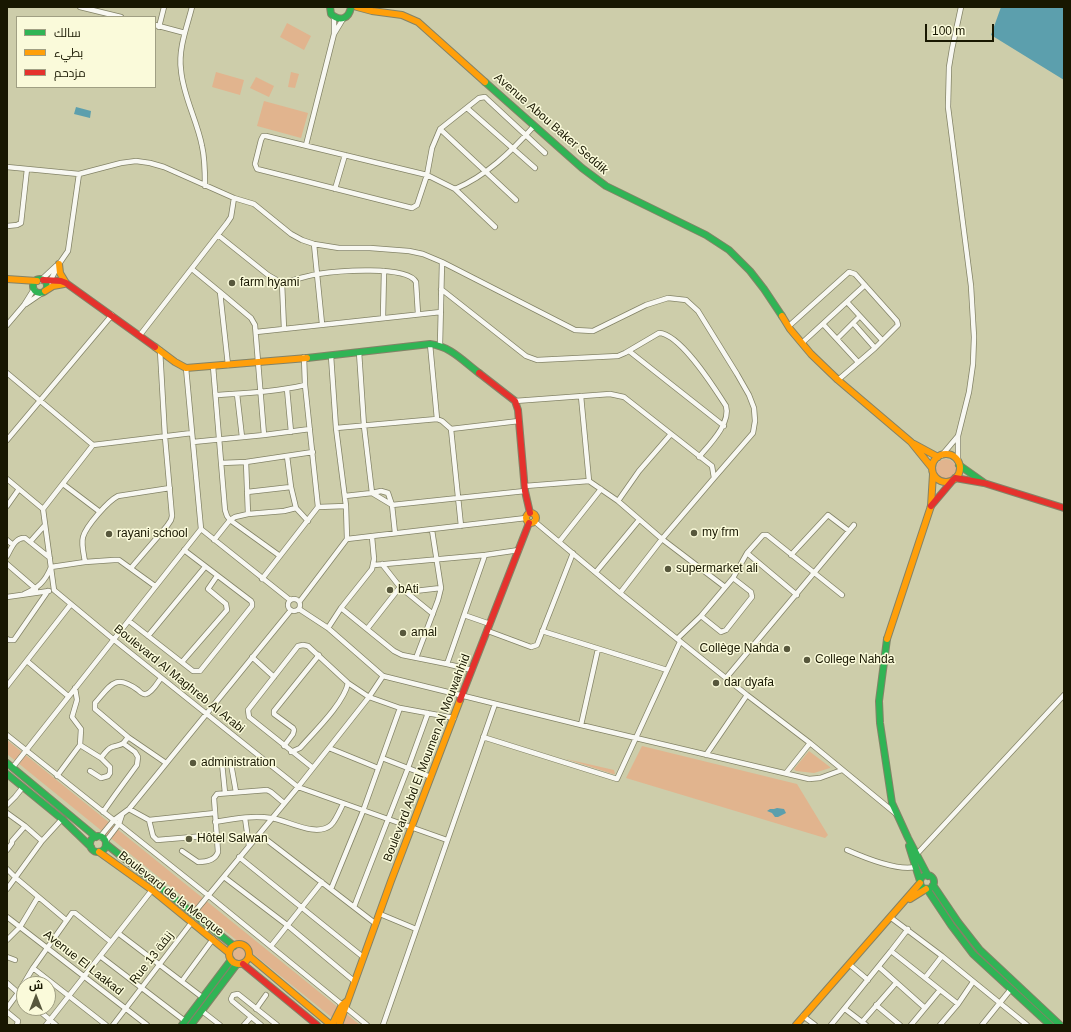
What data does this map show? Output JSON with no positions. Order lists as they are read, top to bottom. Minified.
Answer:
{"streets":{"main road":["Avenue Abou Baker Seddik","Boulevard Abd El Moumen Al Mouwahhid","Boulevard de la Mecque"],"street":["Boulevard Al Maghreb Al Arabi","Rue 13 زنقة","Avenue El Laakad"]},"crossings":[["Boulevard Al Maghreb Al Arabi","Boulevard Abd El Moumen Al Mouwahhid"],["Boulevard de la Mecque","Rue 13 زنقة"],["Rue 13 زنقة","Avenue El Laakad"]],"places":["farm hyami","my frm","rayani school","supermarket ali","bAti","amal","Collège Nahda","College Nahda","dar dyafa","administration","Hôtel Salwan"],"legend":["سالك","بطيء","مزدحم"],"scale_bar":"100 m","north":"top"}
